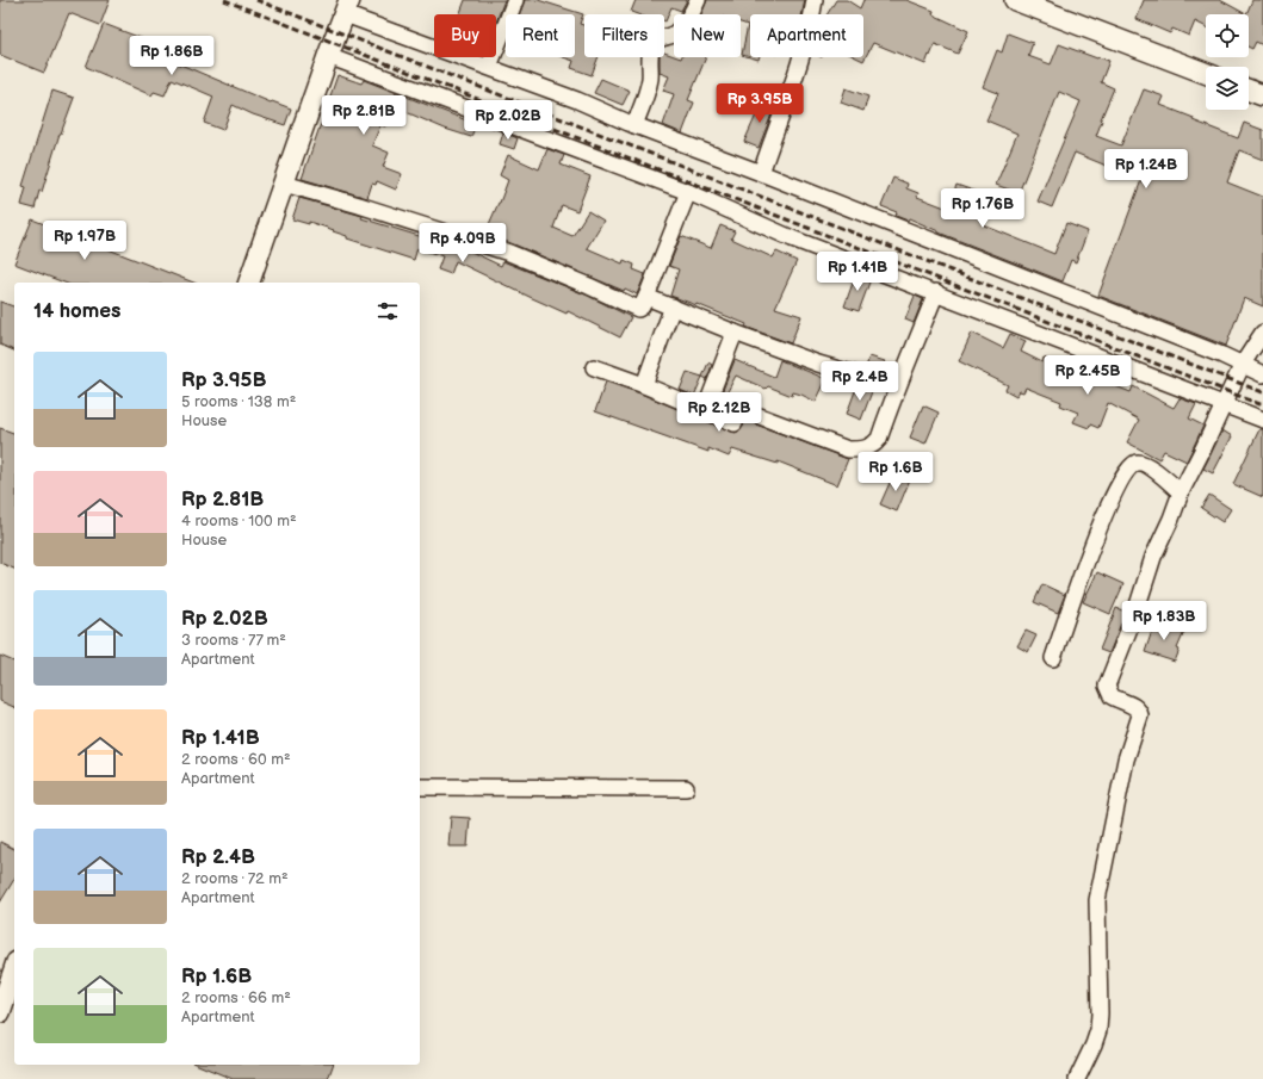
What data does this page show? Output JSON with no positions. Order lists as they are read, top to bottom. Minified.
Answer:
{"page":{"chip":["Buy","Rent","Filters","New","Apartment"],"price":["Rp 1.86B","Rp 3.95B","Rp 2.81B","Rp 2.02B","Rp 1.24B","Rp 1.76B","Rp 1.97B","Rp 4.09B","Rp 1.41B","Rp 2.45B","Rp 2.4B","Rp 2.12B","Rp 1.6B","Rp 1.83B"],"heading":"14 homes","list":[{"name":"Rp 3.95B","note":"5 rooms · 138 m² · House"},{"name":"Rp 2.81B","note":"4 rooms · 100 m² · House"},{"name":"Rp 2.02B","note":"3 rooms · 77 m² · Apartment"},{"name":"Rp 1.41B","note":"2 rooms · 60 m² · Apartment"},{"name":"Rp 2.4B","note":"2 rooms · 72 m² · Apartment"},{"name":"Rp 1.6B","note":"2 rooms · 66 m² · Apartment"}]}}
